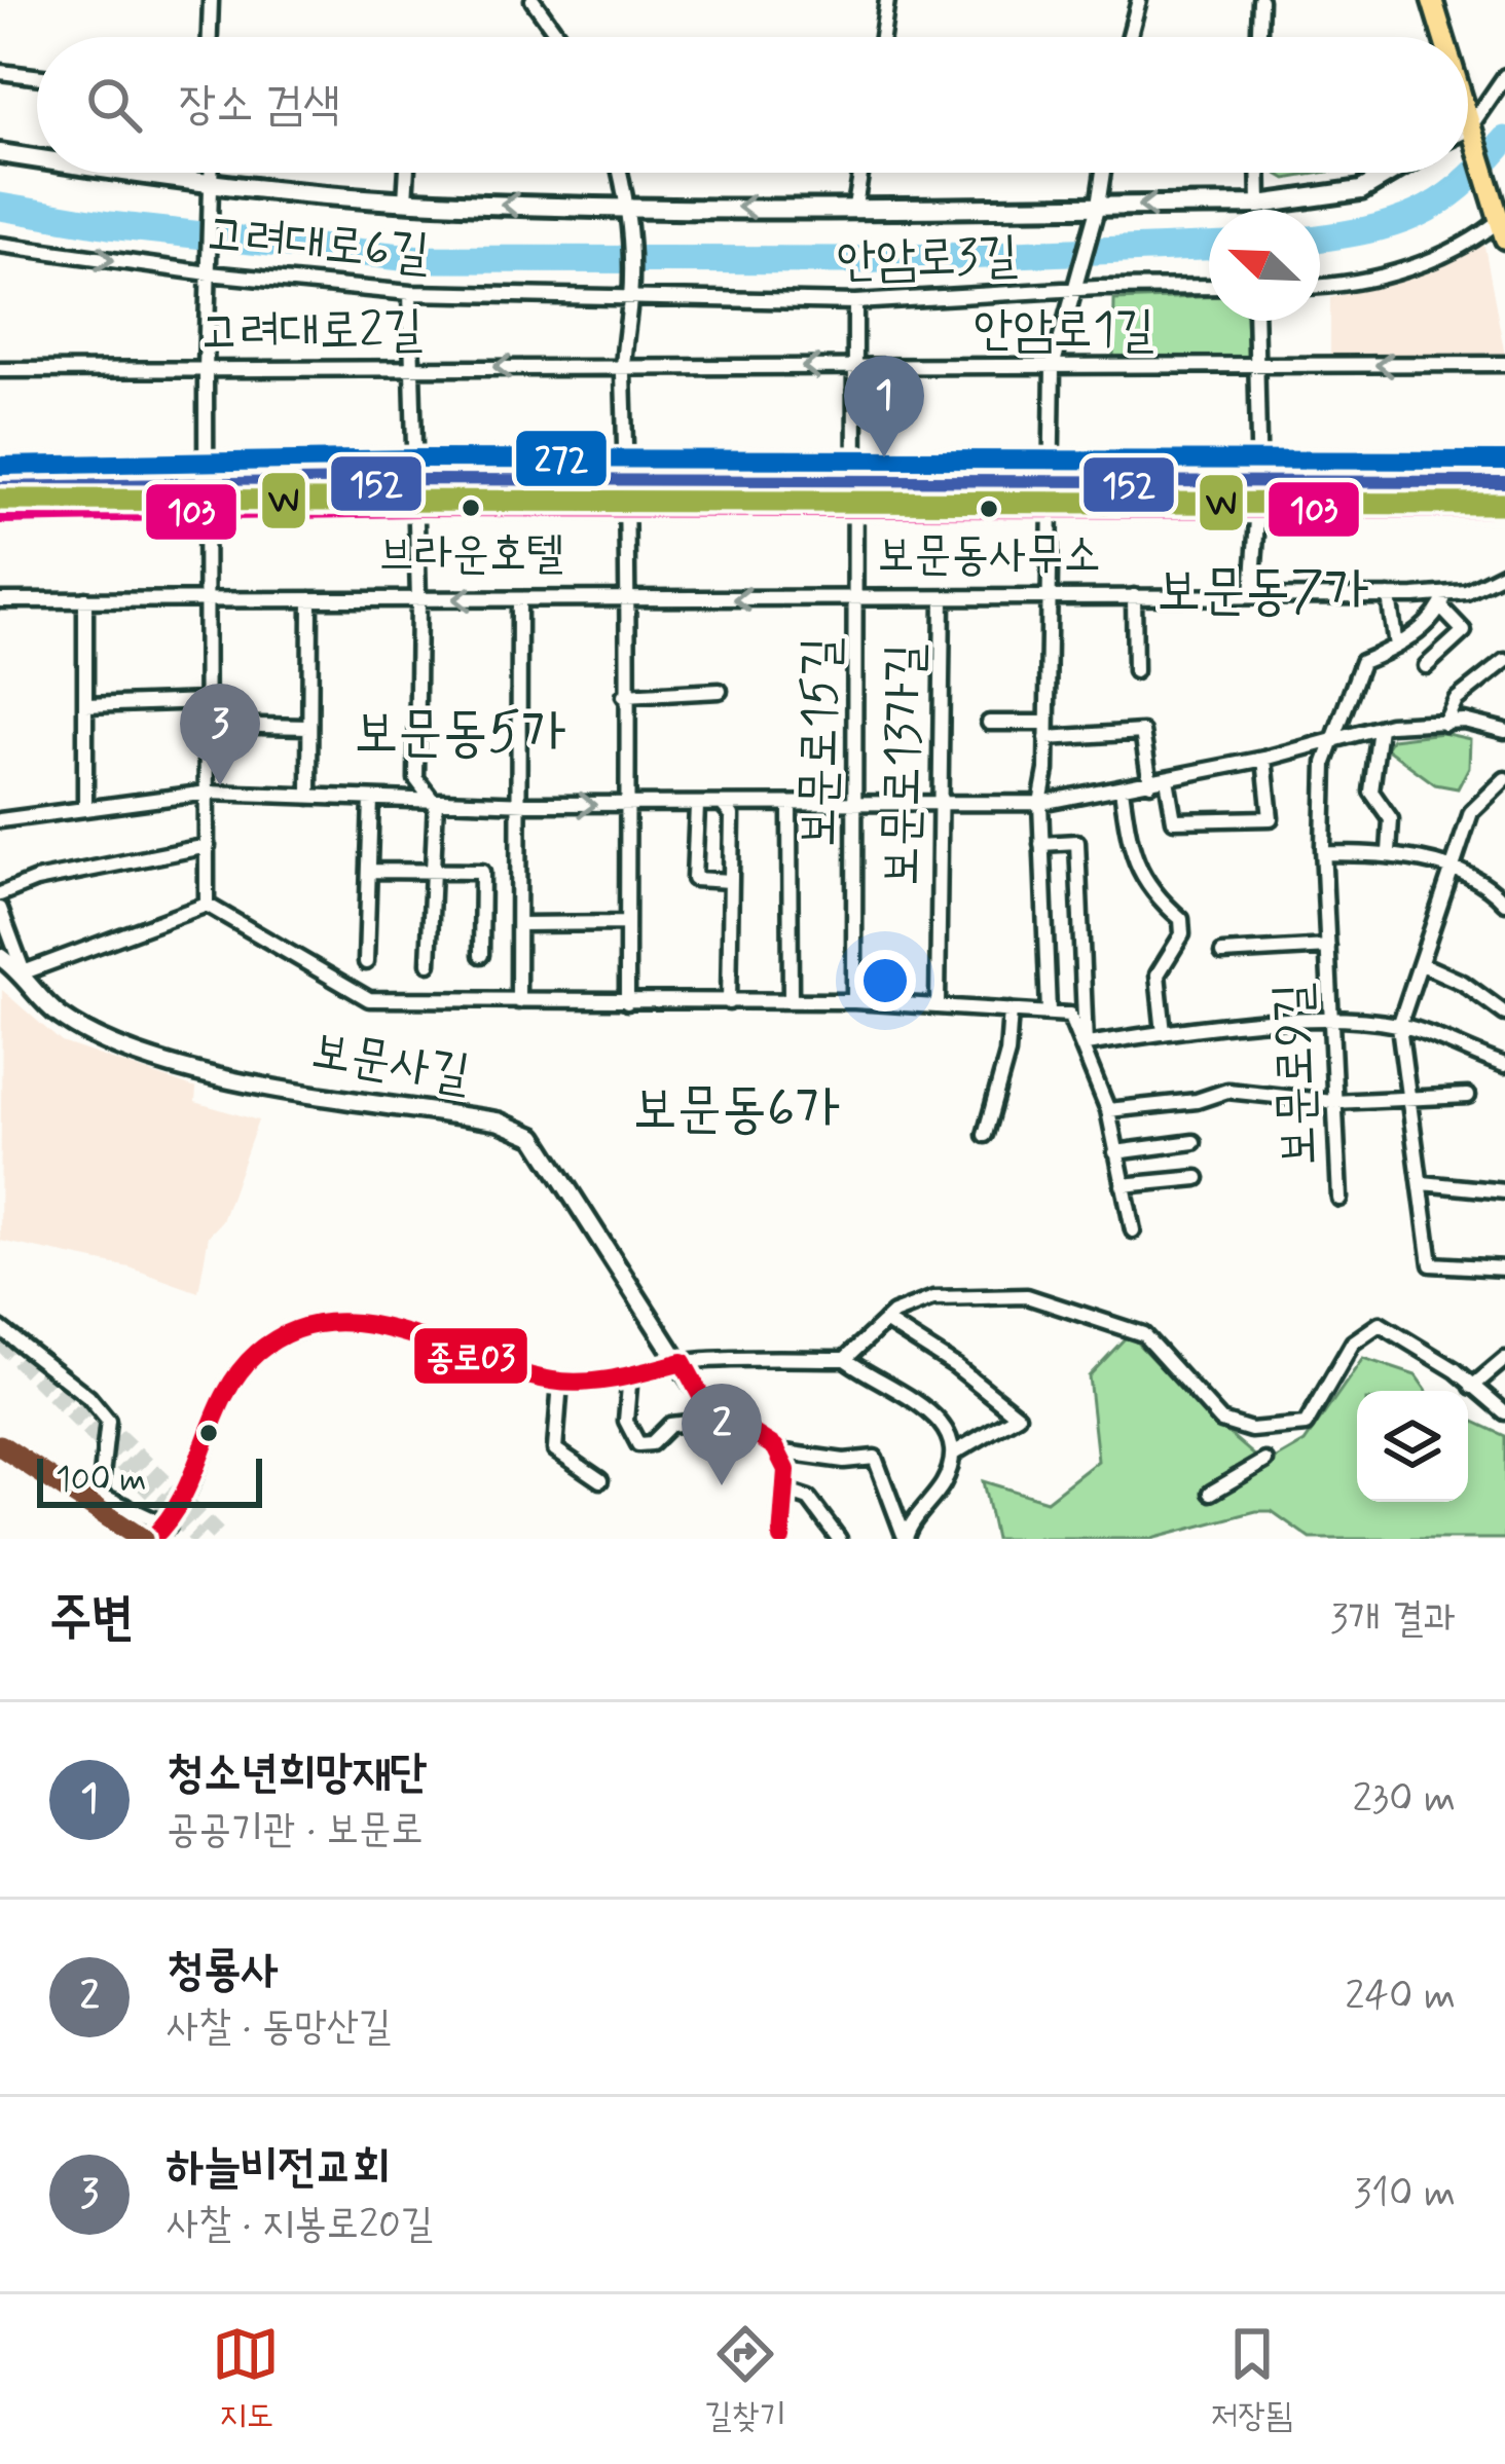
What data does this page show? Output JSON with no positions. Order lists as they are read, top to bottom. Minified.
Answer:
{"streets":{"street":["고려대로6길","안암로3길","안암로1길","고려대로2길","보문로15길","보문로13가길","보문사길","보문로9길"]},"crossings":[["고려대로6길","안암로3길"],["안암로3길","보문로15길"],["안암로1길","고려대로2길"],["안암로1길","보문로15길"],["보문로15길","보문로13가길"],["보문로13가길","보문로9길"]],"one_way":["안암로1길"],"districts":["보문동7가","보문동5가","보문동6가"],"places":["브라운호텔","보문동사무소"],"lines":["transit line 272","transit line 152","transit line W","transit line 103","transit line 종로03"],"scale_bar":"100 m","north":"top left","page":{"search":"장소 검색","pins":["1","3","2"],"scale":"100 m","heading":["주변","3개 결과"],"list":[{"mark":"1","name":"청소년희망재단","note":"공공기관 · 보문로","value":"230 m"},{"mark":"2","name":"청룡사","note":"사찰 · 동망산길","value":"240 m"},{"mark":"3","name":"하늘비전교회","note":"사찰 · 지봉로20길","value":"310 m"}],"nav":["지도","길찾기","저장됨"]}}
